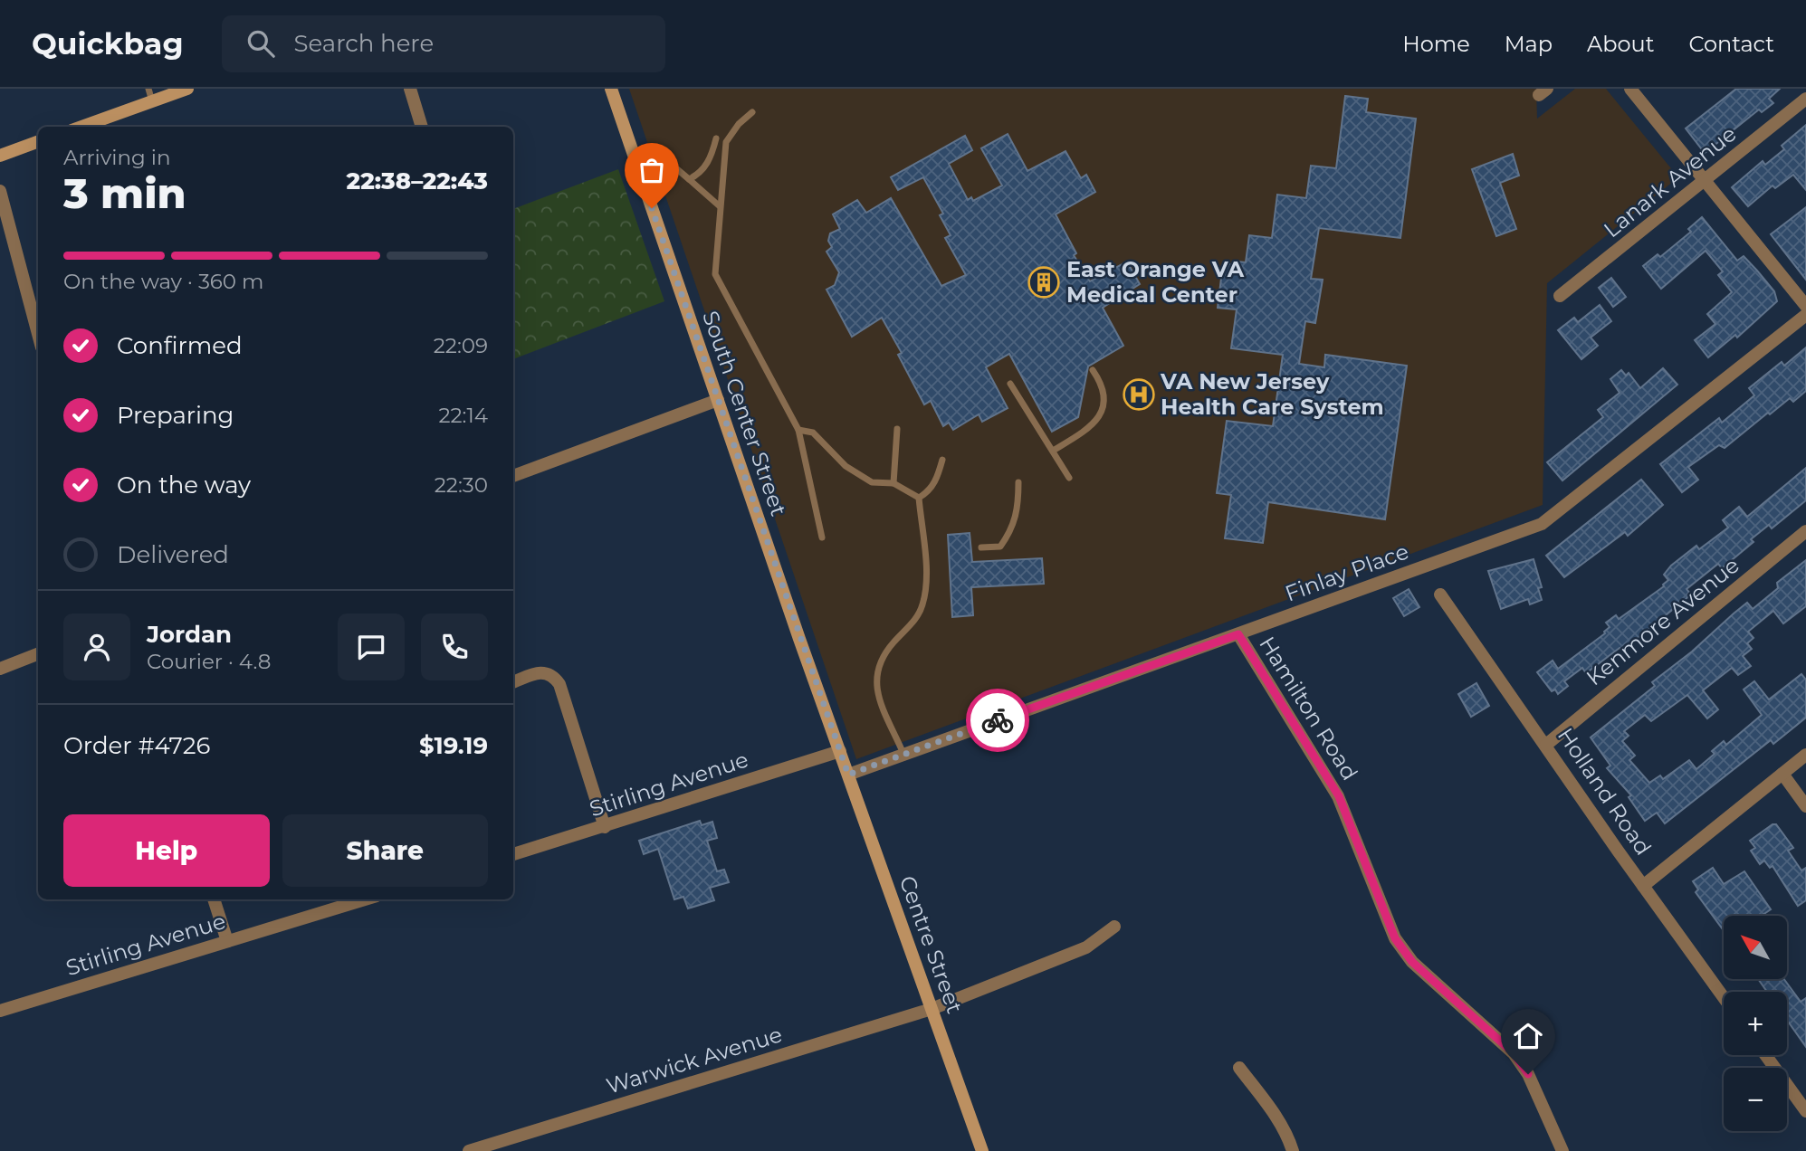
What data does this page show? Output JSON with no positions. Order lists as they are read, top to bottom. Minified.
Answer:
{"streets":{"main road":["South Center Street","Centre Street"],"street":["Lanark Avenue","Finlay Place","Kenmore Avenue","Hamilton Road","Stirling Avenue","Holland Road","Warwick Avenue"]},"crossings":[["South Center Street","Stirling Avenue"],["South Center Street","Centre Street"],["Finlay Place","Hamilton Road"],["Finlay Place","Centre Street"],["Kenmore Avenue","Holland Road"],["Stirling Avenue","Centre Street"],["Centre Street","Warwick Avenue"]],"places":{"building":["East Orange VA Medical Center"],"hospital":["VA New Jersey Health Care System"]},"north":"top left","page":{"header":"Quickbag","search":"Search here","nav":["Home","Map","About","Contact"],"heading":["3 min","Arriving in","22:38–22:43"],"panel":["Jordan","Courier · 4.8","Order #4726","$19.19"],"bar":"On the way · 360 m","list":[["Confirmed","22:09"],["Preparing","22:14"],["On the way","22:30"],"Delivered"],"buttons":["Help","Share"],"map_buttons":["+","−"]}}
